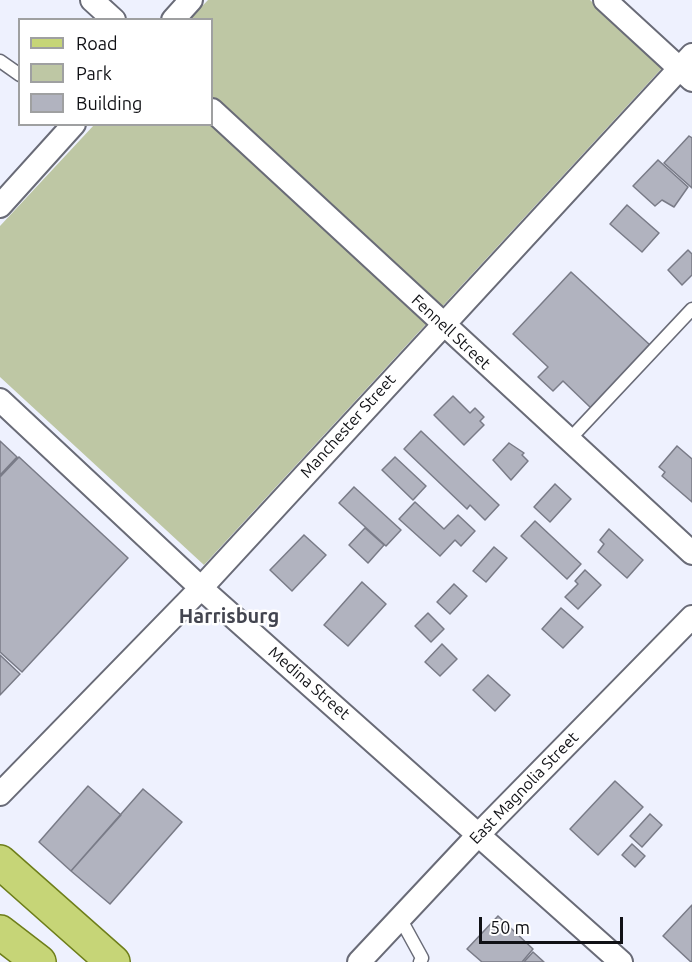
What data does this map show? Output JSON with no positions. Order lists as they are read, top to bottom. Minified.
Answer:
{"streets":{"street":["Fennell Street","Manchester Street","Medina Street","East Magnolia Street"]},"crossings":[["Fennell Street","Manchester Street"],["Manchester Street","Medina Street"],["Medina Street","East Magnolia Street"]],"districts":["Harrisburg"],"legend":["Road","Park","Building"],"scale_bar":"50 m"}
